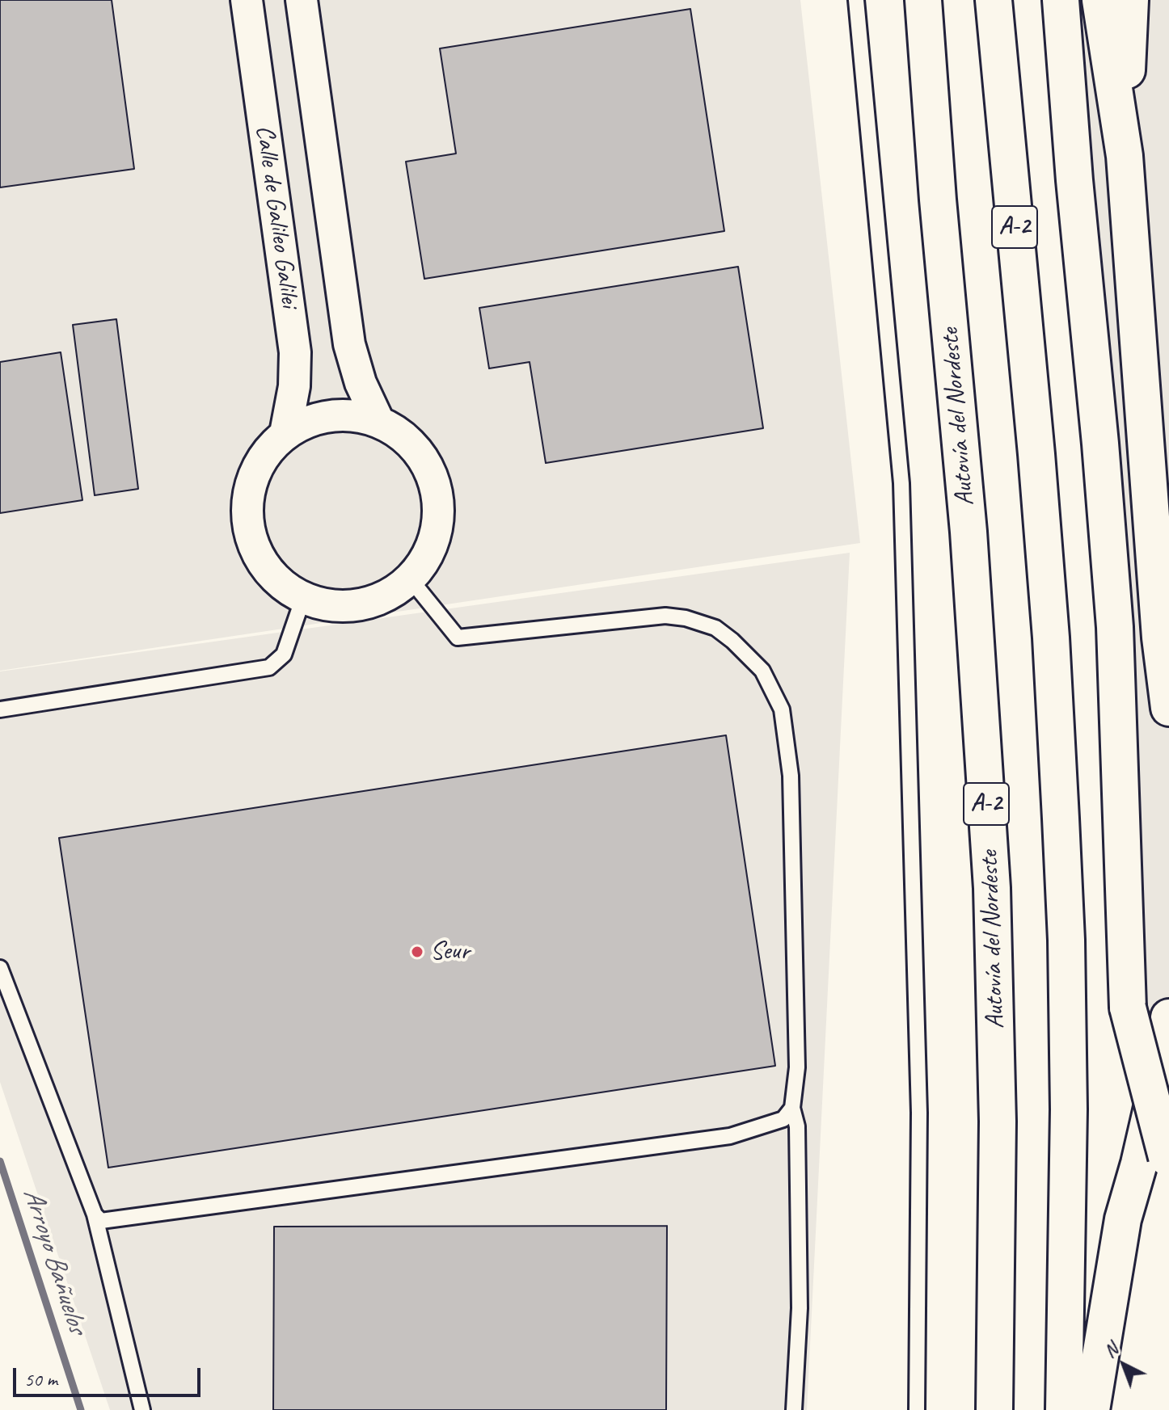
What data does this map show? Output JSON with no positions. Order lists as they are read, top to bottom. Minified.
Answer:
{"streets":{"main road":["A-2","Autovía del Nordeste"],"street":["Calle de Galileo Galilei"]},"crossings":[["A-2","Autovía del Nordeste"]],"water":["Arroyo Bañuelos"],"places":["Seur"],"scale_bar":"50 m","north":"top left"}
